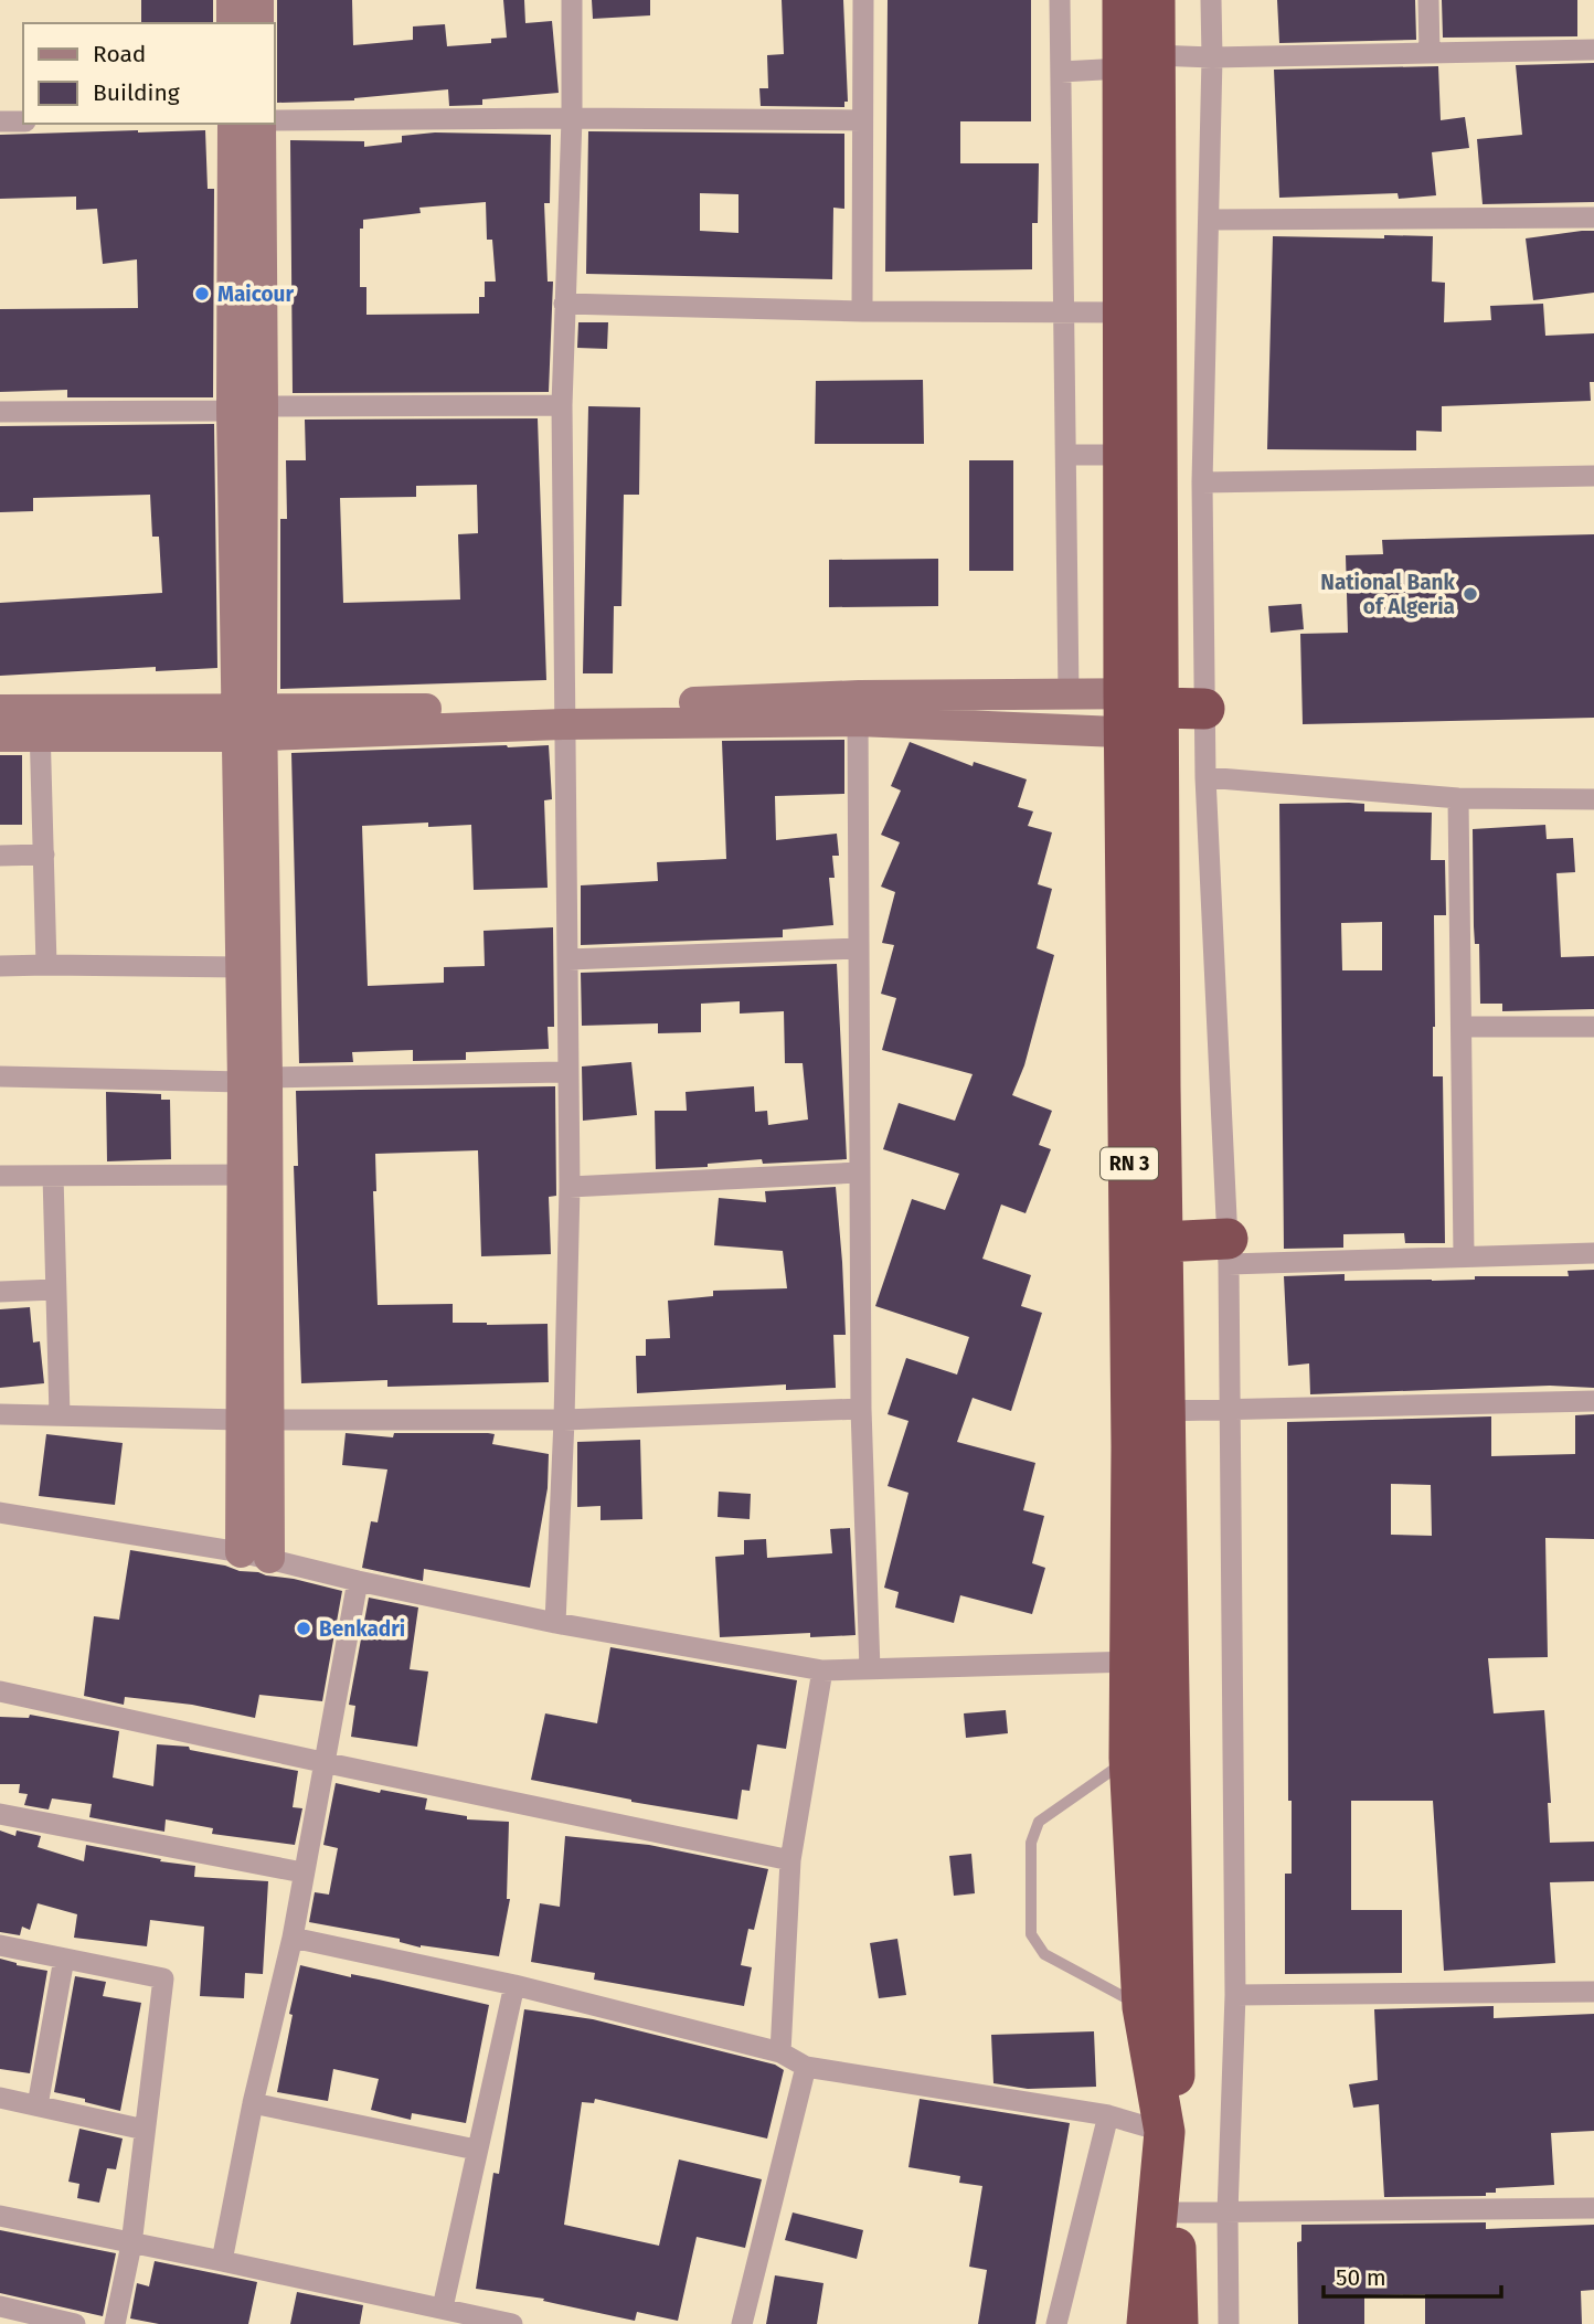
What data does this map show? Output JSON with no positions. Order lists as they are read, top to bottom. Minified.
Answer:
{"streets":{"highway":["RN 3"]},"places":["Maicour","National Bank of Algeria","Benkadri"],"legend":["Road","Building"],"scale_bar":"50 m"}
